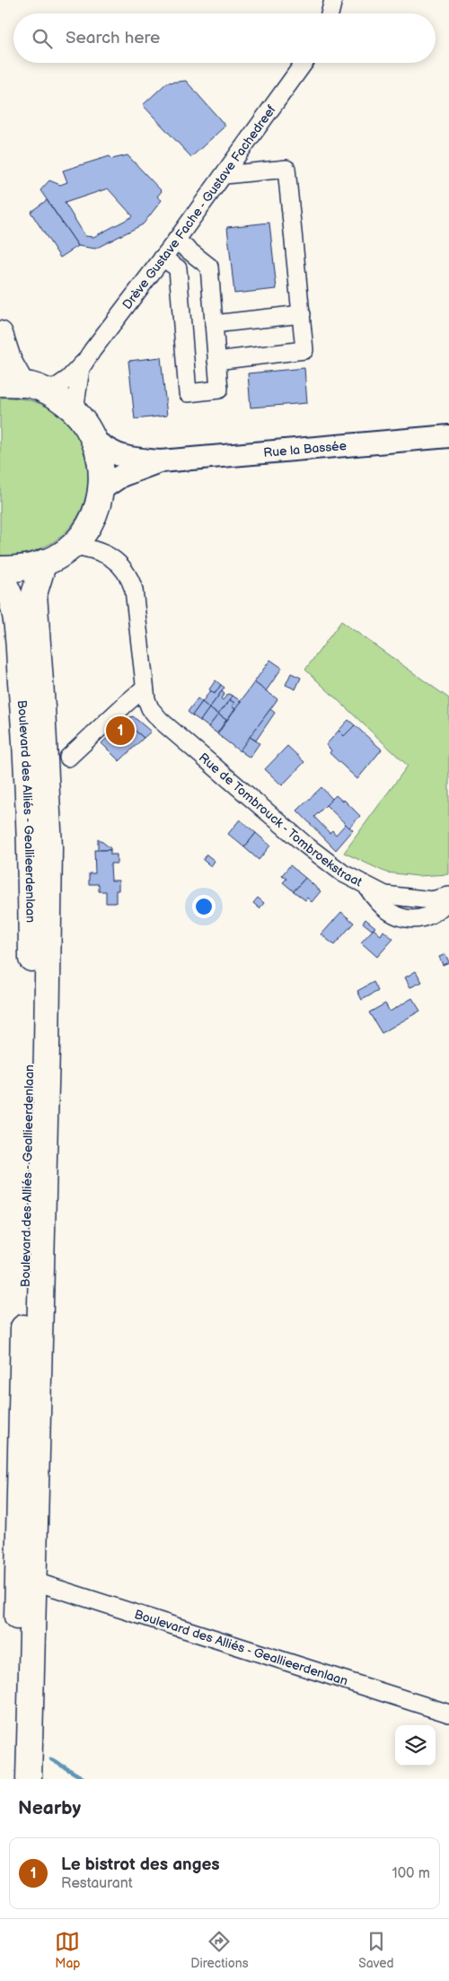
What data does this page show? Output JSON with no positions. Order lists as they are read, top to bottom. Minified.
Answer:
{"streets":{"highway":["Boulevard des Alliés - Geallieerdenlaan"],"main road":["Rue la Bassée"],"street":["Drève Gustave Fache - Gustave Fachedreef","Rue de Tombrouck - Tombroekstraat"]},"page":{"search":"Search here","pins":"1","heading":"Nearby","list":[{"mark":"1","name":"Le bistrot des anges","note":"Restaurant","value":"100 m"}],"nav":["Map","Directions","Saved"]}}
